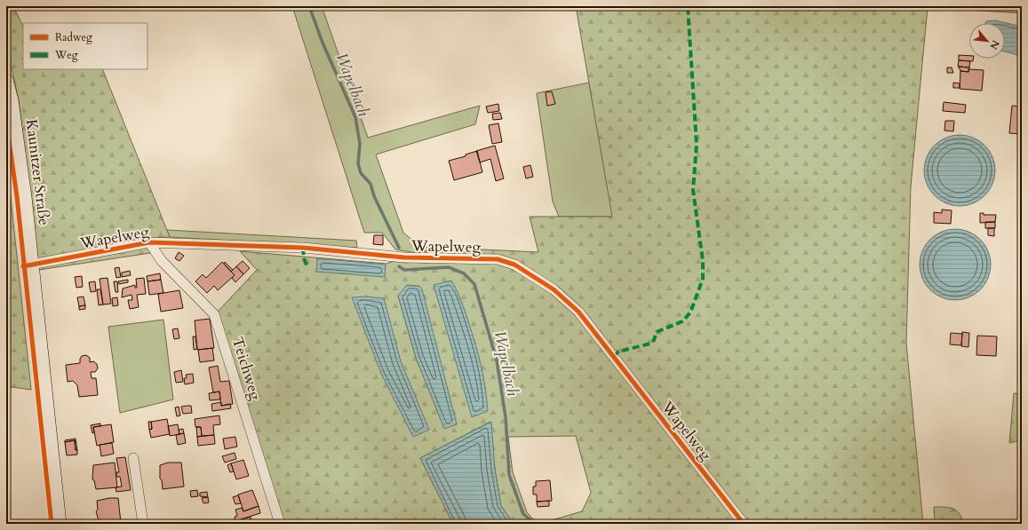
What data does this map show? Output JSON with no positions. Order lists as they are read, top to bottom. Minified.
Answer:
{"streets":{"street":["Kaunitzer Straße","Wapelweg","Teichweg"]},"crossings":[["Kaunitzer Straße","Wapelweg"],["Wapelweg","Teichweg"]],"water":["Wapelbach"],"legend":["Radweg","Weg"],"north":"bottom right"}
